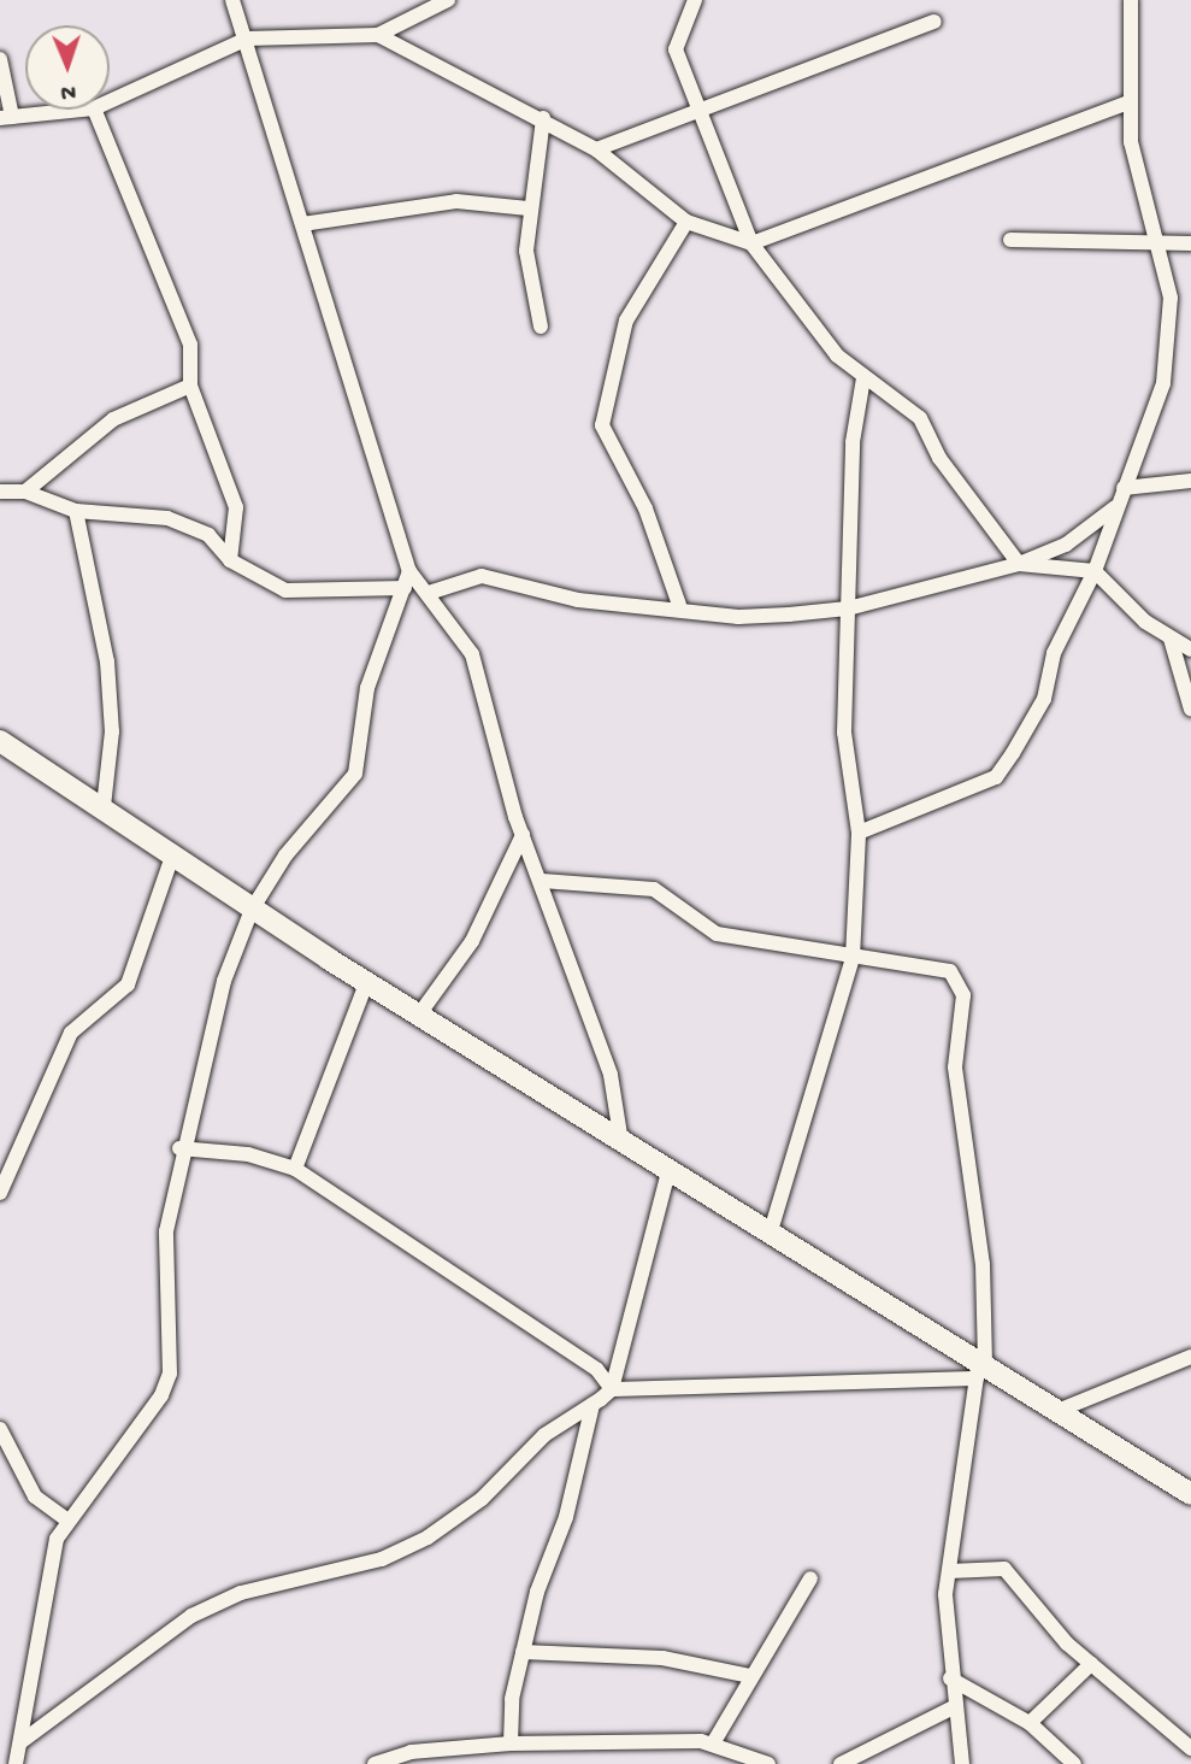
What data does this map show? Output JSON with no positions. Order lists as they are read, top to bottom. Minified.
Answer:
{"north":"bottom"}
